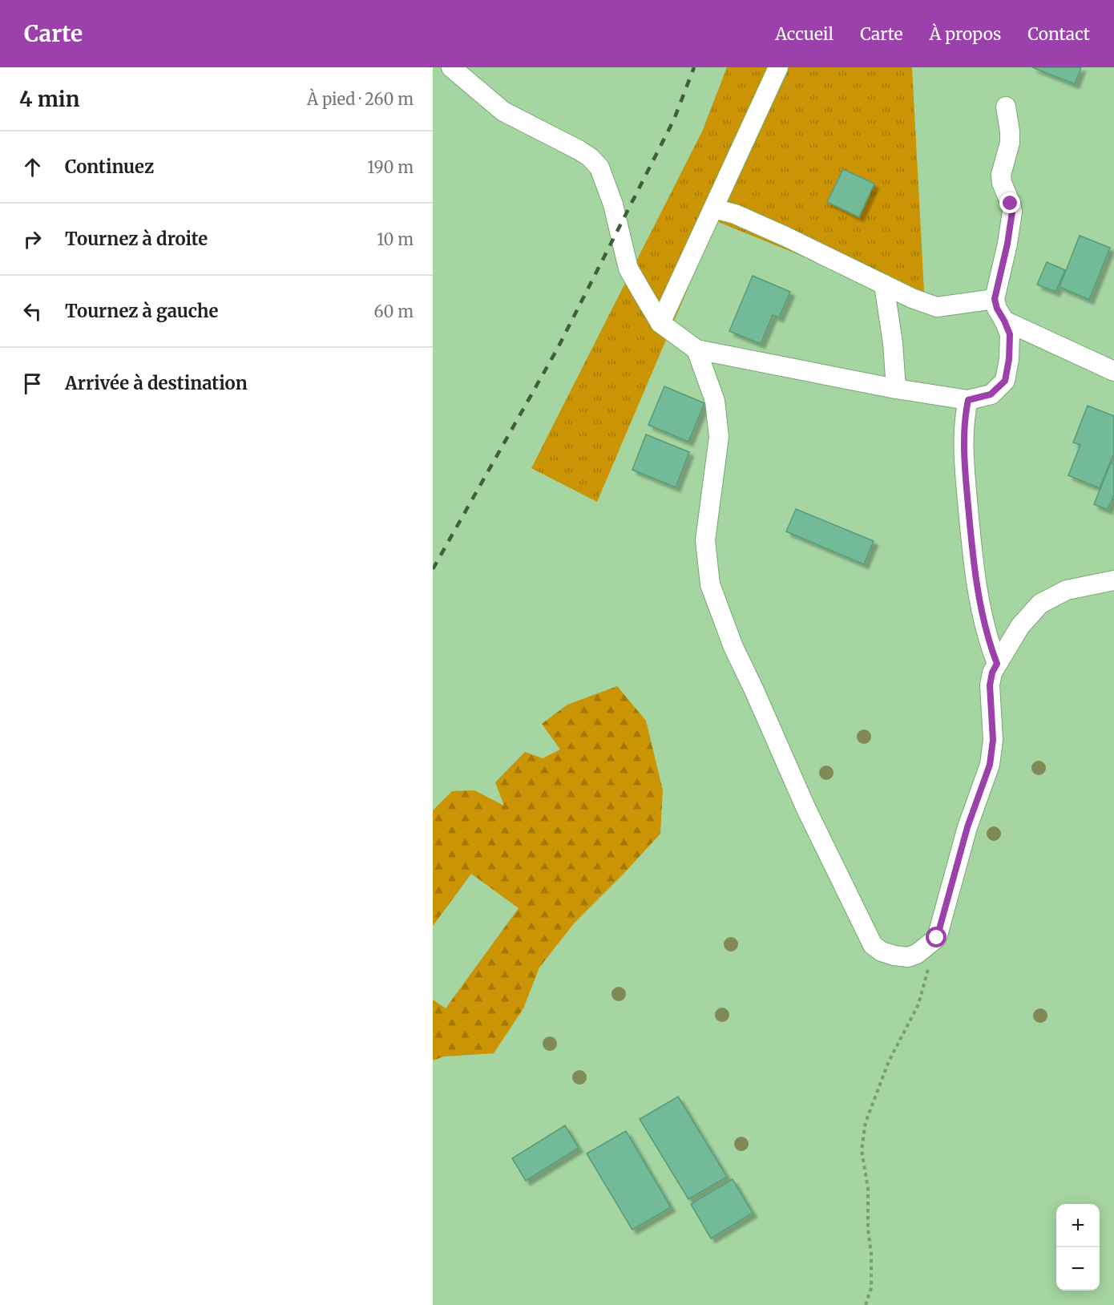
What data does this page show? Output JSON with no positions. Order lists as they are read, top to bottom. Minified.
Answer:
{"page":{"header":"Carte","nav":["Accueil","Carte","À propos","Contact"],"heading":["4 min","À pied · 260 m"],"list":[["Continuez","190 m"],["Tournez à droite","10 m"],["Tournez à gauche","60 m"],"Arrivée à destination"],"map_buttons":["+","−"]}}
